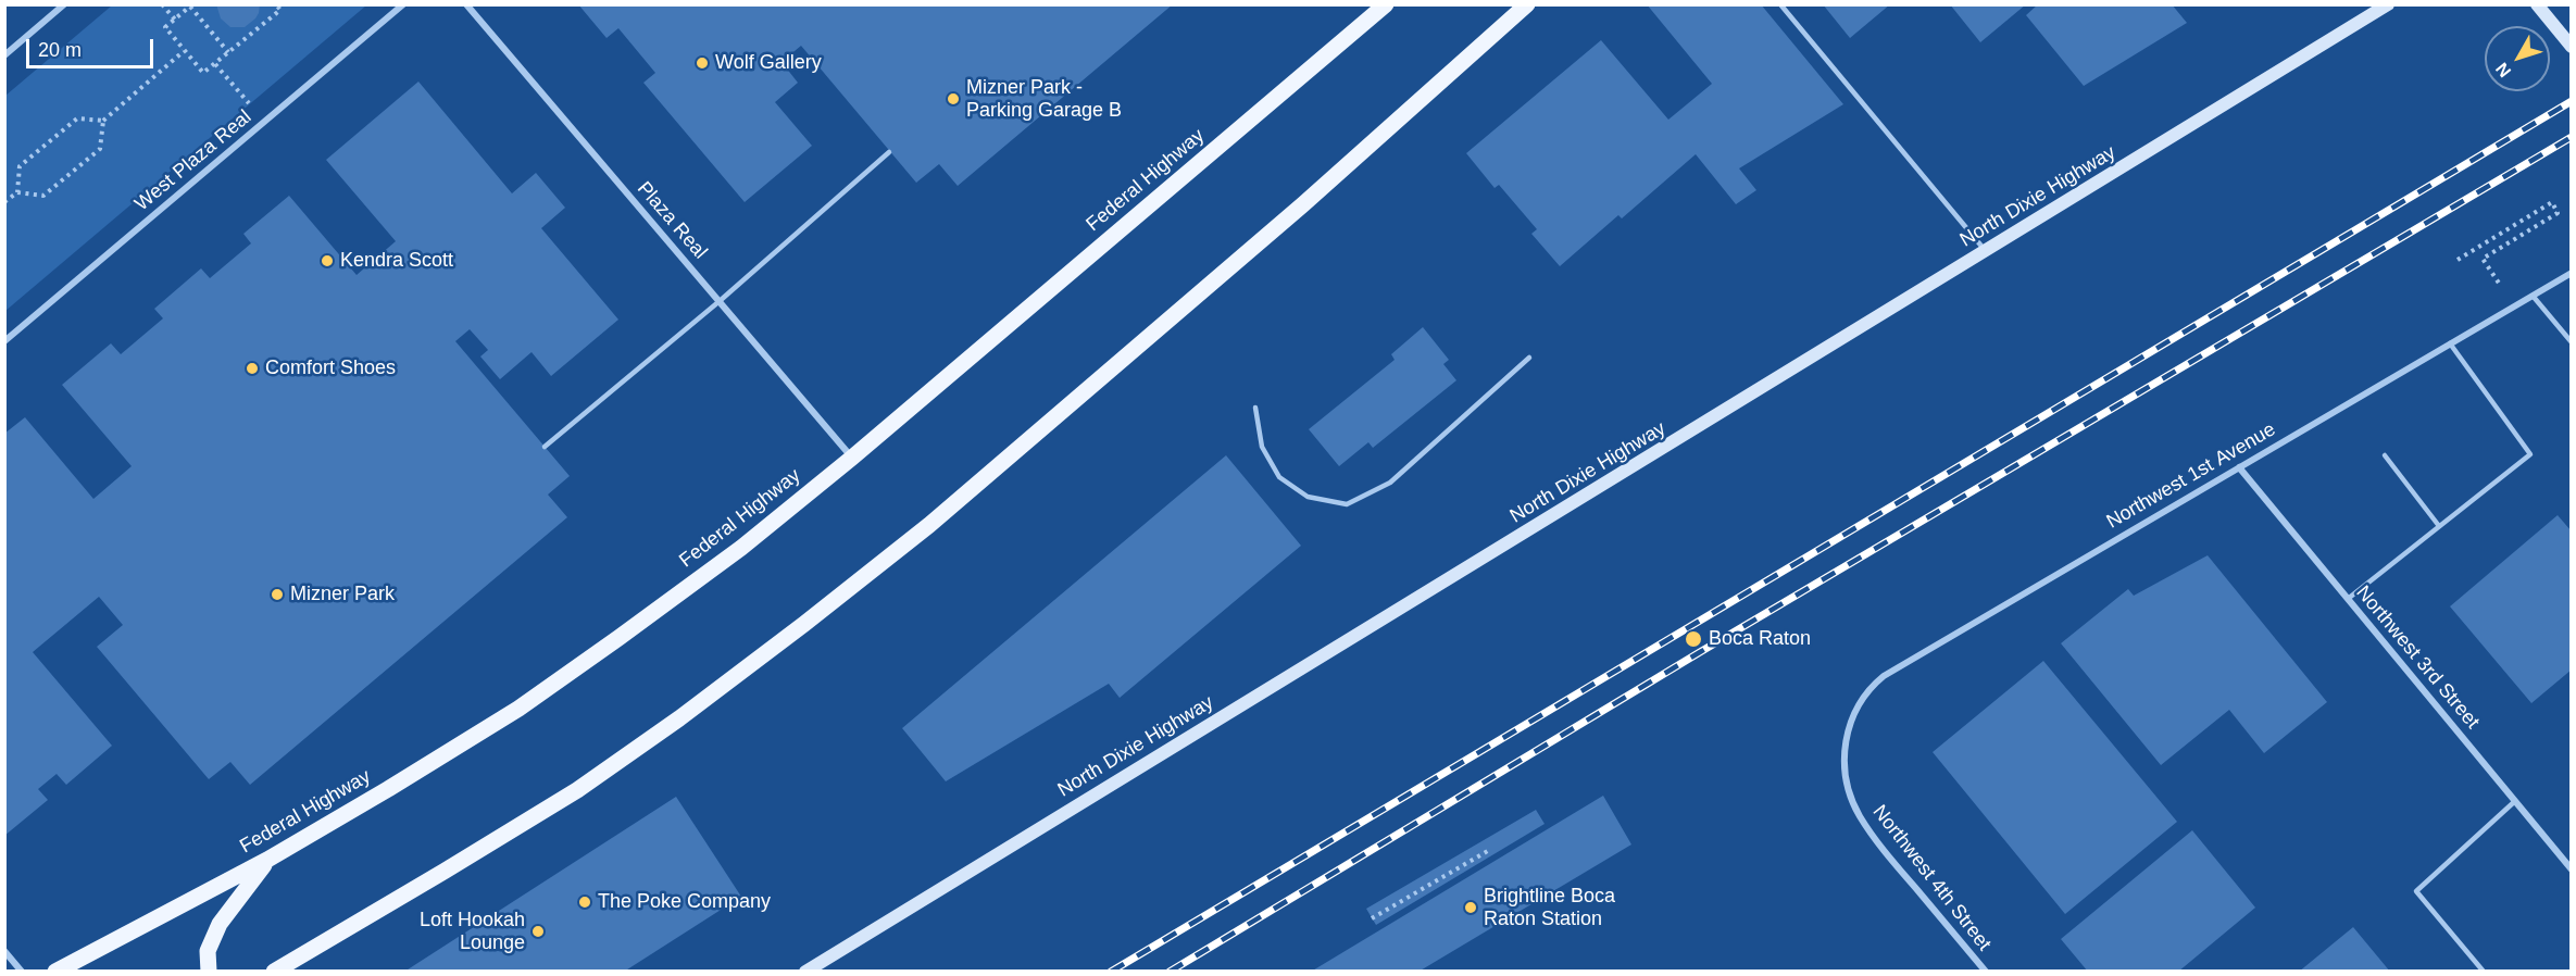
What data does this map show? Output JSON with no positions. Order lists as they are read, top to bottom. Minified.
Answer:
{"streets":{"main road":["Federal Highway","North Dixie Highway"],"street":["West Plaza Real","Plaza Real","Northwest 1st Avenue","Northwest 3rd Street","Northwest 4th Street"]},"crossings":[["Federal Highway","Plaza Real"],["Northwest 1st Avenue","Northwest 3rd Street"],["Northwest 1st Avenue","Northwest 4th Street"]],"places":["Wolf Gallery","Mizner Park - Parking Garage B","Kendra Scott","Comfort Shoes","Mizner Park","Boca Raton","The Poke Company","Brightline Boca Raton Station","Loft Hookah Lounge"],"scale_bar":"20 m","north":"bottom left"}
